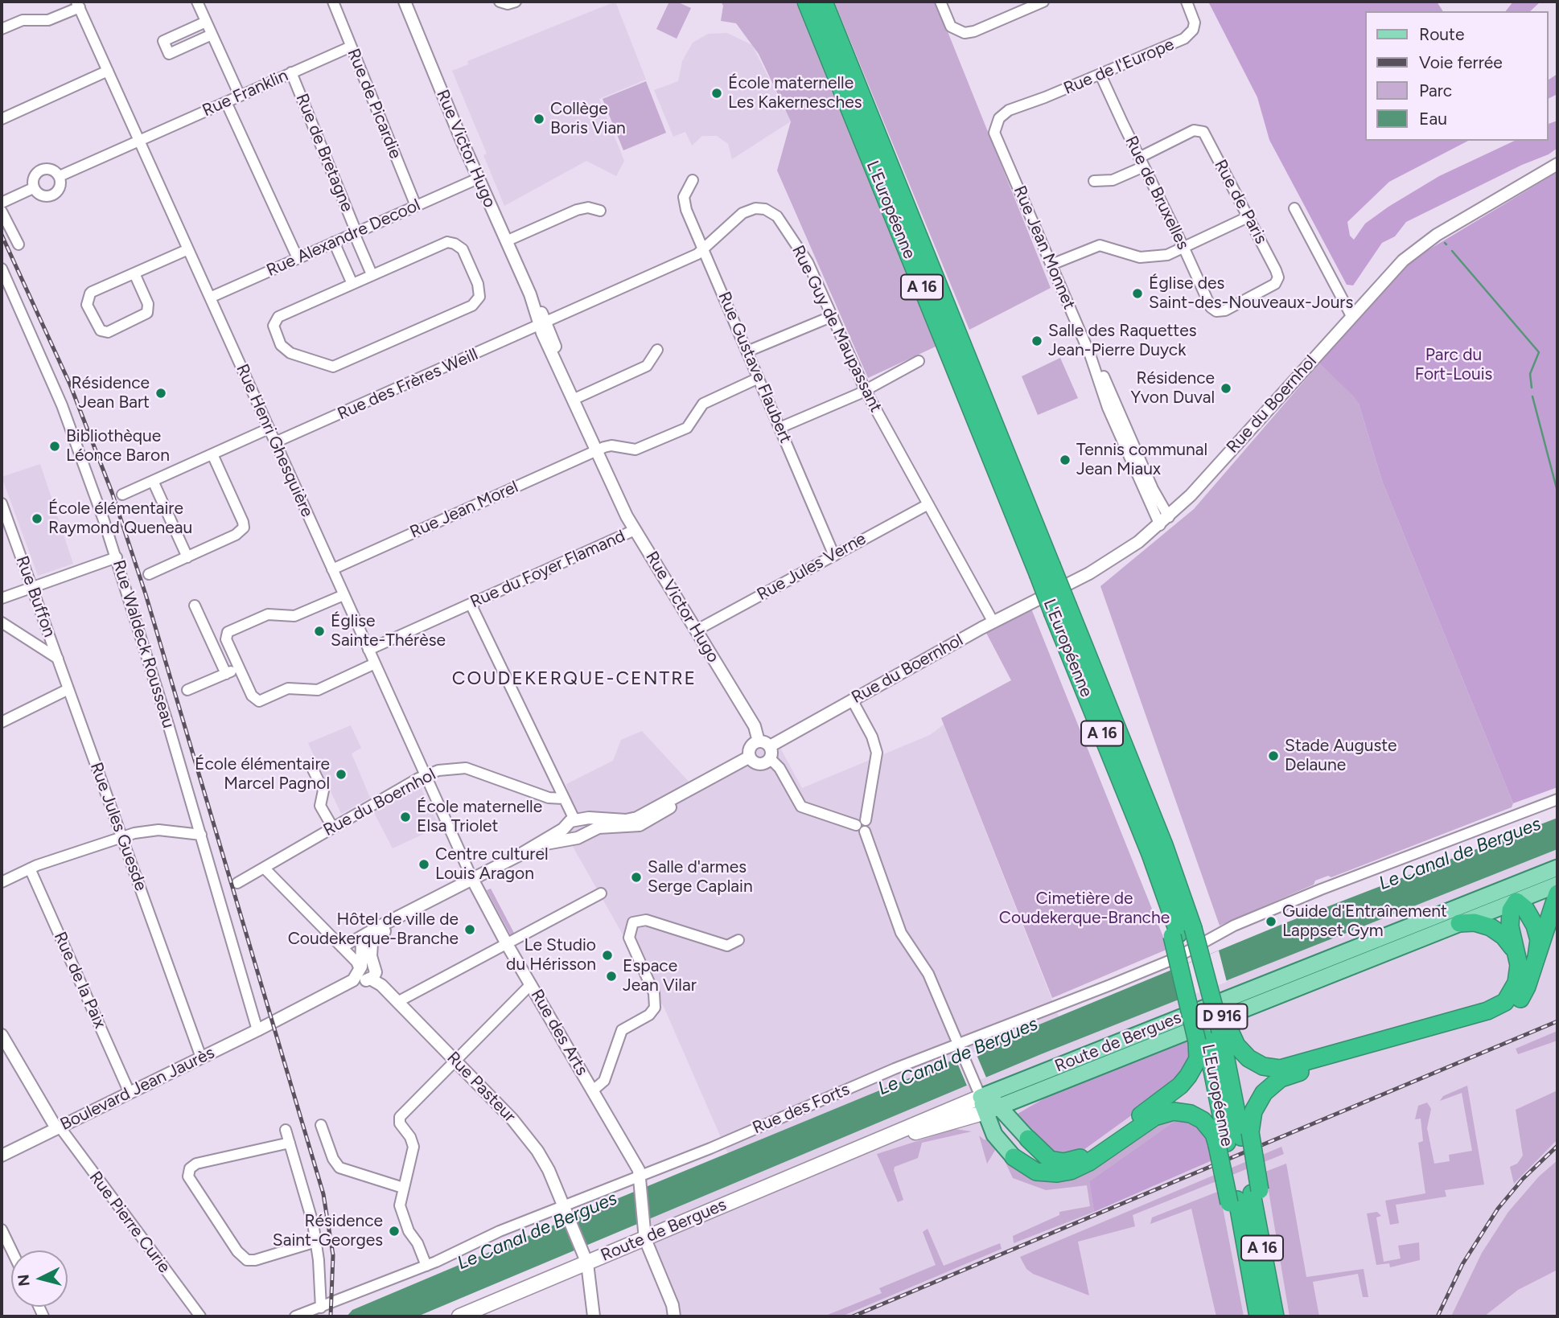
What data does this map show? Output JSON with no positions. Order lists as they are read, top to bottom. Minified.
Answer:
{"streets":{"highway":["L'Européenne","A 16"],"main road":["D 916","Route de Bergues"],"street":["Rue de l'Europe","Rue Franklin","Rue de Picardie","Rue Victor Hugo","Rue de Bretagne","Rue de Bruxelles","Rue de Paris","Rue Alexandre Decool","Rue Jean Monnet","Rue Guy de Maupassant","Rue Gustave Flaubert","Rue des Frères Weill","Rue du Boernhol","Rue Henri Ghesquière","Rue Jean Morel","Rue Jules Verne","Rue du Foyer Flamand","Rue Buffon","Rue Waldeck Rousseau","Rue Jules Guesde","Rue de la Paix","Rue des Arts","Rue Pasteur","Boulevard Jean Jaurès","Rue des Forts","Rue Pierre Curie"]},"crossings":[["Rue de l'Europe","Rue de Bruxelles"],["Rue de l'Europe","Rue Jean Monnet"],["Rue Franklin","Rue de Picardie"],["Rue Franklin","Rue de Bretagne"],["Rue Franklin","Rue Henri Ghesquière"],["Rue de Picardie","Rue Alexandre Decool"],["Rue Victor Hugo","Rue Alexandre Decool"],["Rue Victor Hugo","Rue Guy de Maupassant"],["Rue Victor Hugo","Rue des Frères Weill"],["Rue Victor Hugo","Rue du Boernhol"],["Rue Victor Hugo","Rue Jean Morel"],["Rue Victor Hugo","Rue Jules Verne"],["Rue Victor Hugo","Rue du Foyer Flamand"],["Rue de Bretagne","Rue Alexandre Decool"],["Rue de Bruxelles","Rue de Paris"],["Rue Alexandre Decool","Rue Henri Ghesquière"],["Rue Jean Monnet","Rue du Boernhol"],["Rue Guy de Maupassant","Rue Gustave Flaubert"],["Rue Guy de Maupassant","Rue des Frères Weill"],["Rue Guy de Maupassant","Rue du Boernhol"],["Rue Guy de Maupassant","Rue Jules Verne"],["Rue Gustave Flaubert","Rue Jules Verne"],["Rue des Frères Weill","Rue Henri Ghesquière"],["Rue du Boernhol","Rue Henri Ghesquière"],["Rue du Boernhol","Rue Pasteur"],["Rue Henri Ghesquière","Rue Jean Morel"],["Rue Henri Ghesquière","Rue du Foyer Flamand"],["Rue Henri Ghesquière","Rue des Arts"],["Rue Buffon","Rue Jules Guesde"],["Rue Waldeck Rousseau","Boulevard Jean Jaurès"],["Rue Jules Guesde","Boulevard Jean Jaurès"],["Rue de la Paix","Boulevard Jean Jaurès"],["Rue des Arts","Rue des Forts"],["Route de Bergues","Rue Pasteur"],["Rue Pasteur","Boulevard Jean Jaurès"],["Rue Pasteur","Rue des Forts"],["Boulevard Jean Jaurès","Rue Pierre Curie"]],"districts":["COUDEKERQUE-CENTRE"],"water":["Le Canal de Bergues"],"parks":["Parc du Fort-Louis","Cimetière de Coudekerque-Branche"],"places":["École maternelle Les Kakernesches","Collège Boris Vian","Église des Saint-des-Nouveaux-Jours","Salle des Raquettes Jean-Pierre Duyck","Résidence Yvon Duval","Résidence Jean Bart","Bibliothèque Léonce Baron","Tennis communal Jean Miaux","École élémentaire Raymond Queneau","Église Sainte-Thérèse","Stade Auguste Delaune","École élémentaire Marcel Pagnol","École maternelle Elsa Triolet","Centre culturel Louis Aragon","Salle d'armes Serge Caplain","Guide d'Entraînement Lappset Gym","Hôtel de ville de Coudekerque-Branche","Le Studio du Hérisson","Espace Jean Vilar","Résidence Saint-Georges"],"legend":["Route","Voie ferrée","Parc","Eau"],"north":"left"}
